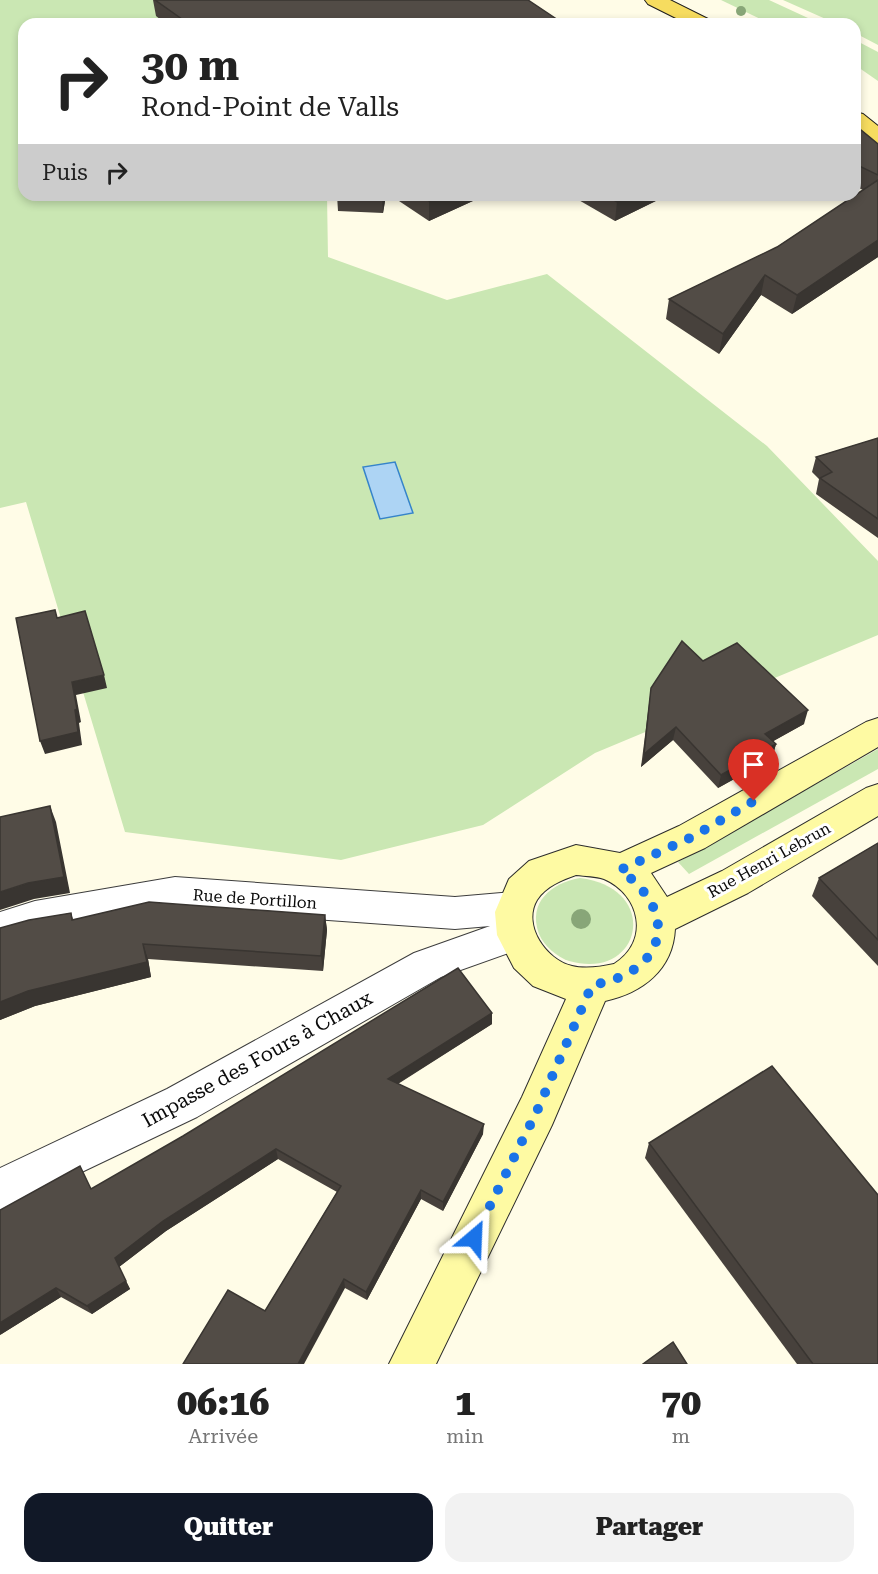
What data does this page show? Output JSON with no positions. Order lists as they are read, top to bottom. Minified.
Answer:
{"streets":{"street":["Rue Henri Lebrun","Rue de Portillon","Impasse des Fours à Chaux"]},"crossings":[["Rue Henri Lebrun","Rue de Portillon"],["Rue Henri Lebrun","Impasse des Fours à Chaux"],["Rue de Portillon","Impasse des Fours à Chaux"]],"page":{"turn":["30 m","Rond-Point de Valls"],"then":"Puis","eta":["06:16","Arrivée","1","min","70","m"],"buttons":["Quitter","Partager"]}}
